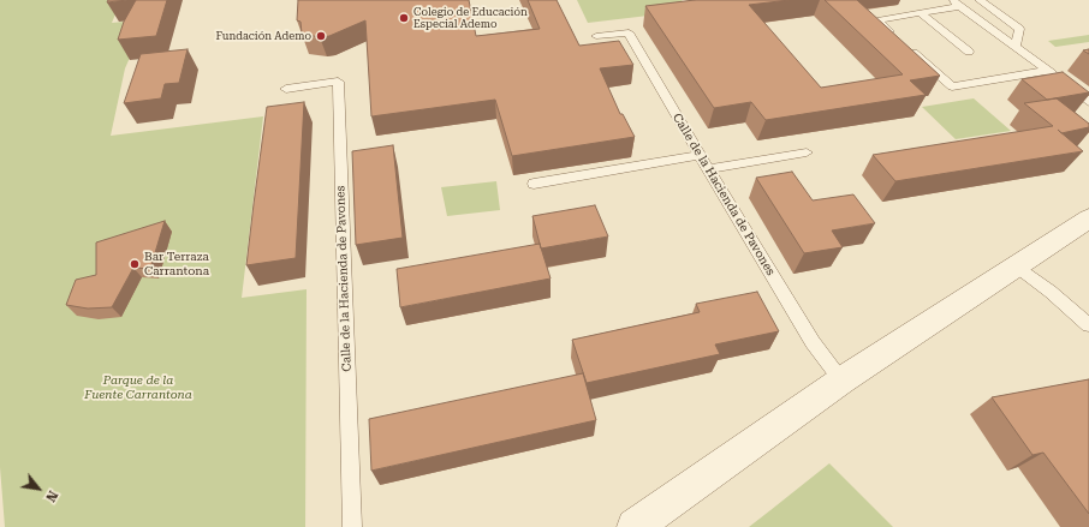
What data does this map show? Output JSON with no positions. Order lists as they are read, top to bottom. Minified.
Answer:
{"streets":{"lane":["Calle de la Hacienda de Pavones"]},"parks":["Parque de la Fuente Carrantona"],"places":["Colegio de Educación Especial Ademo","Fundación Ademo","Bar Terraza Carrantona"],"north":"bottom right"}
